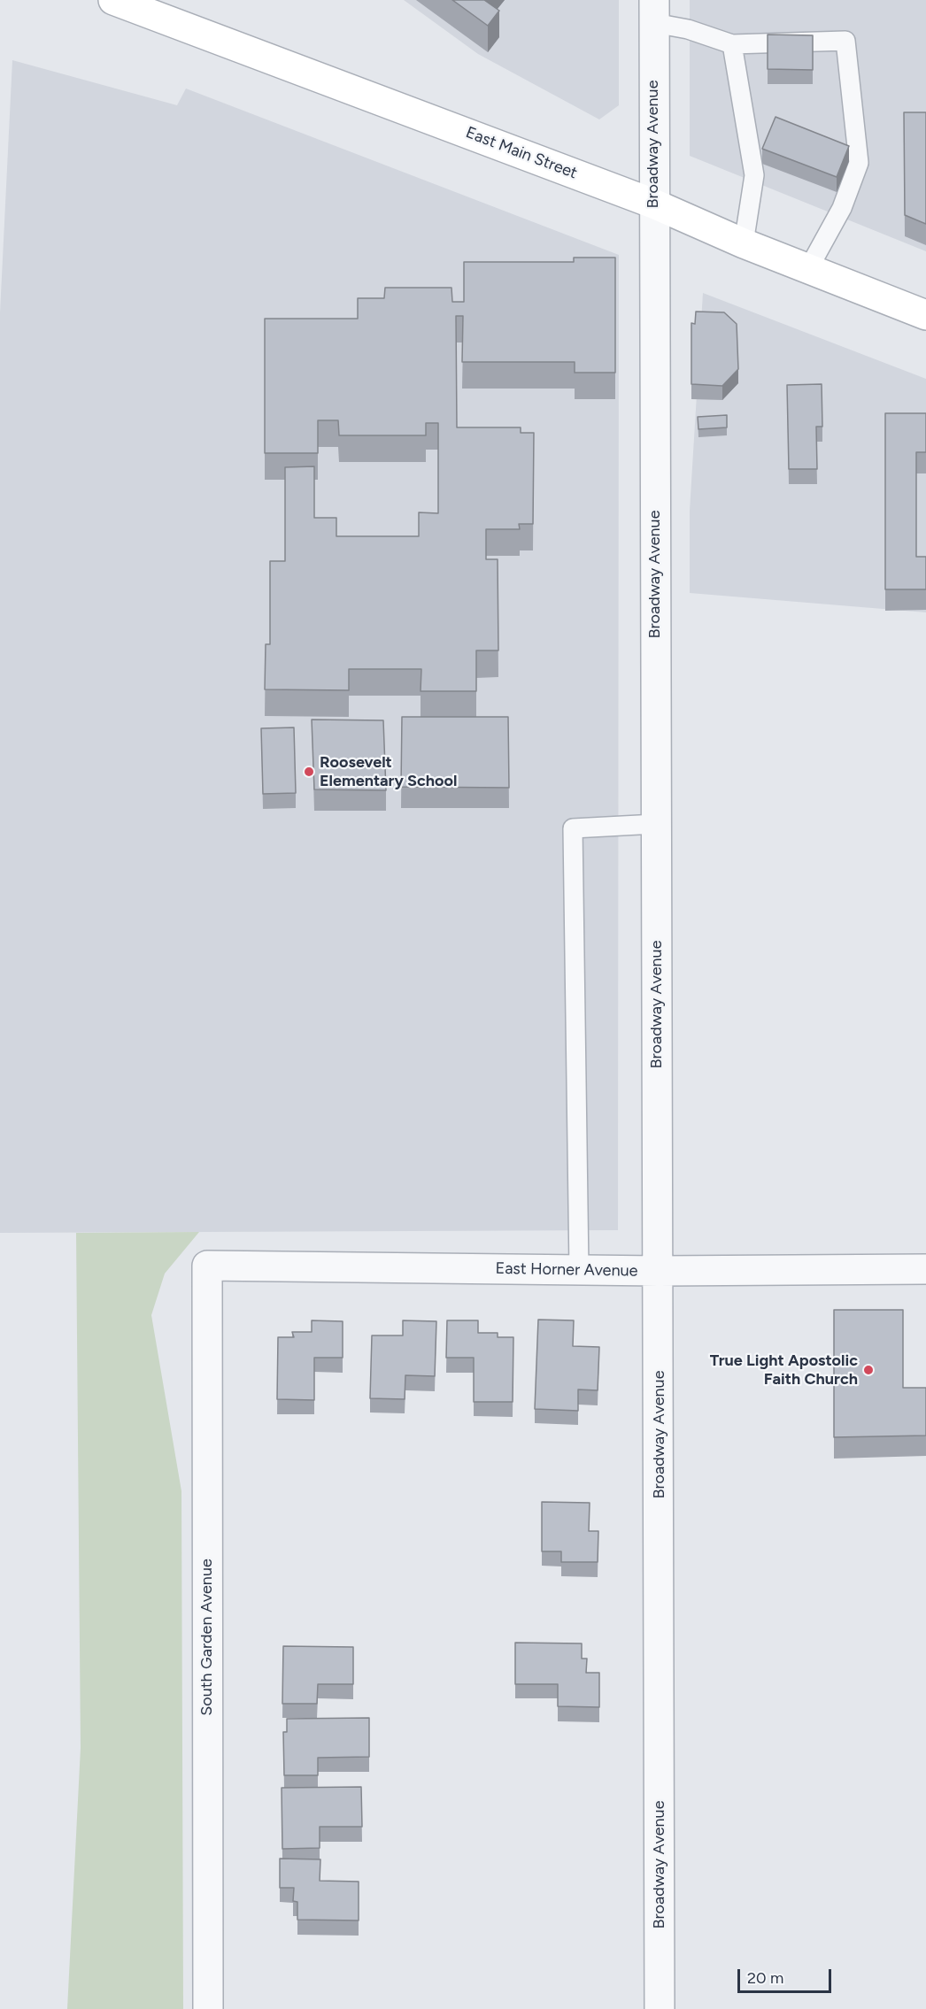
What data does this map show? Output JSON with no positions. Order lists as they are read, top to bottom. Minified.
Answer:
{"streets":{"main road":["East Main Street"],"street":["Broadway Avenue","East Horner Avenue","South Garden Avenue"]},"crossings":[["Broadway Avenue","East Main Street"],["Broadway Avenue","East Horner Avenue"],["East Horner Avenue","South Garden Avenue"]],"places":["Roosevelt Elementary School","True Light Apostolic Faith Church"],"scale_bar":"20 m"}
